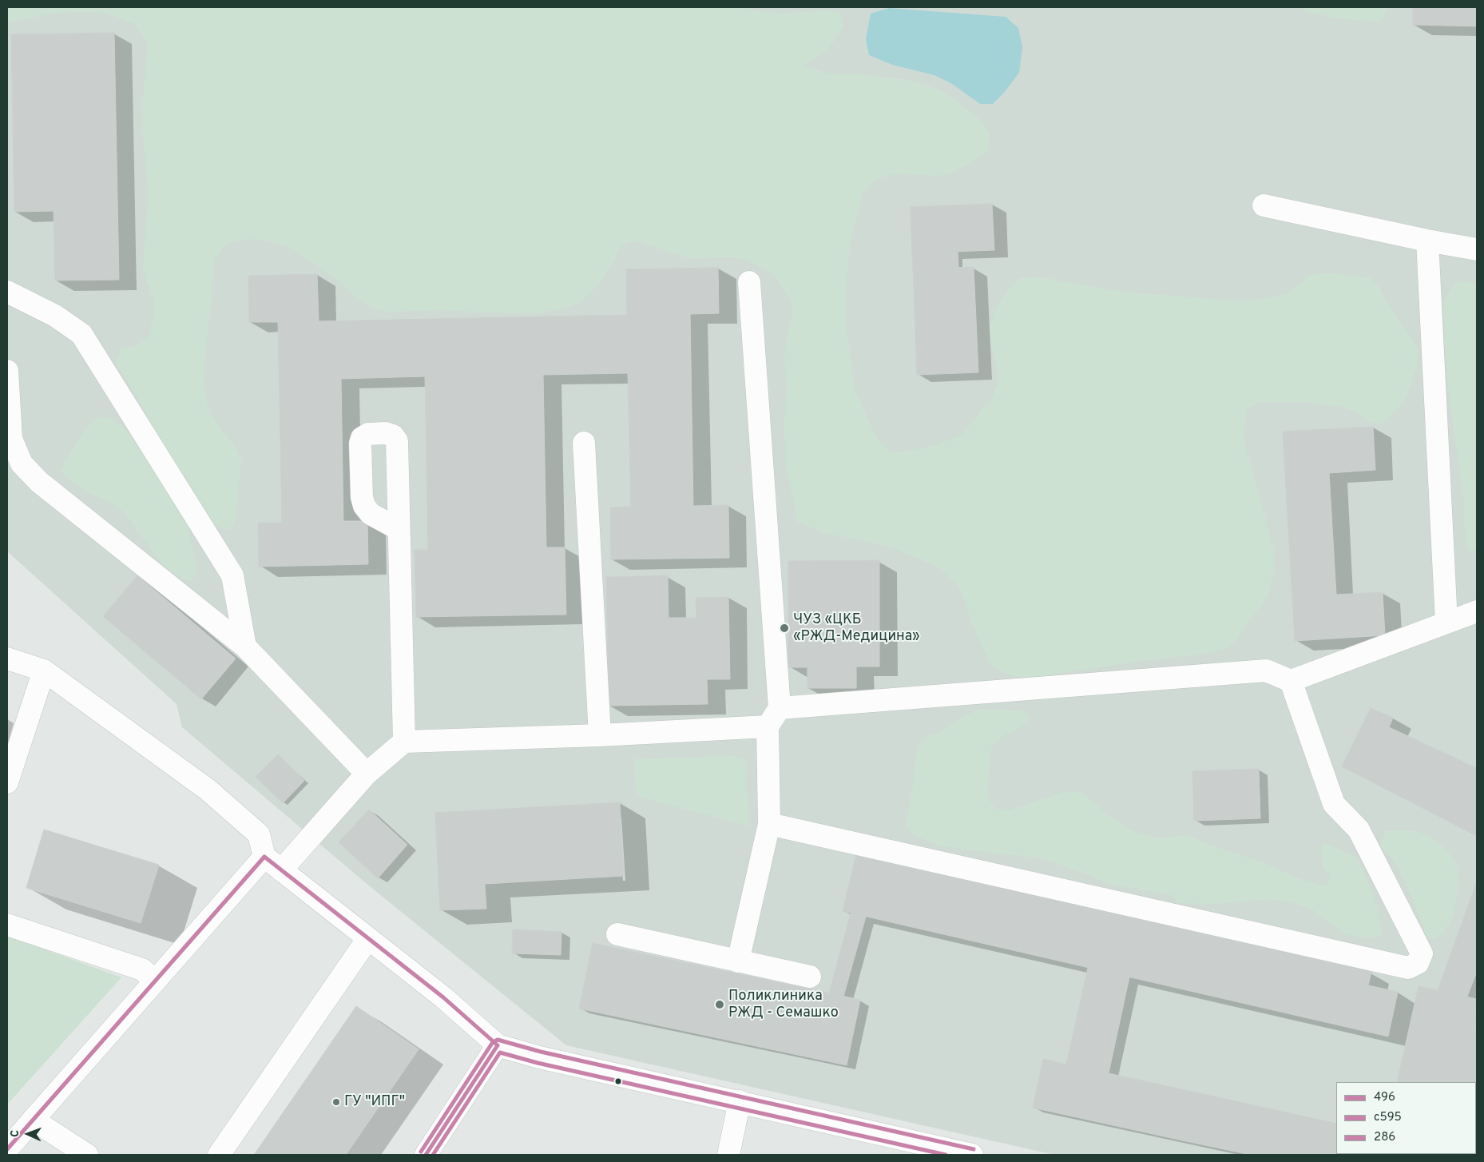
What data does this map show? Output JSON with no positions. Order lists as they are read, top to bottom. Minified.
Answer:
{"places":["ЧУЗ «ЦКБ «РЖД-Медицина»","Поликлиника РЖД - Семашко","ГУ \"ИПГ\""],"lines":["transit line 496","transit line 286","transit line с595"],"legend":["496","с595","286"],"north":"left"}
